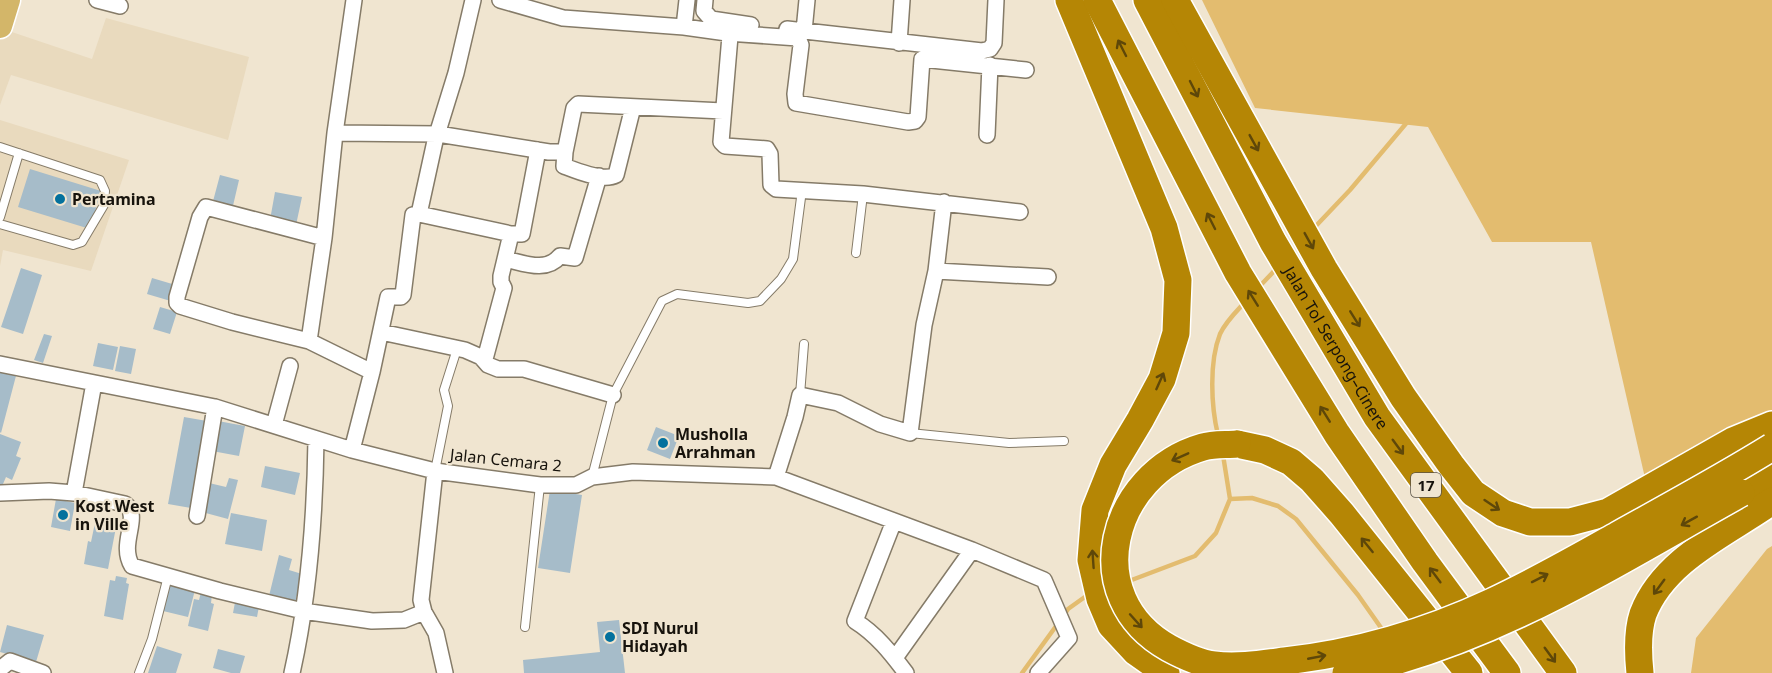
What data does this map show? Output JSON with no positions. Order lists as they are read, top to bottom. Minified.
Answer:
{"streets":{"highway":["Jalan Tol Serpong–Cinere","17"],"street":["Jalan Cemara 2"]},"places":["Pertamina","Musholla Arrahman","Kost West in Ville","SDI Nurul Hidayah"]}
